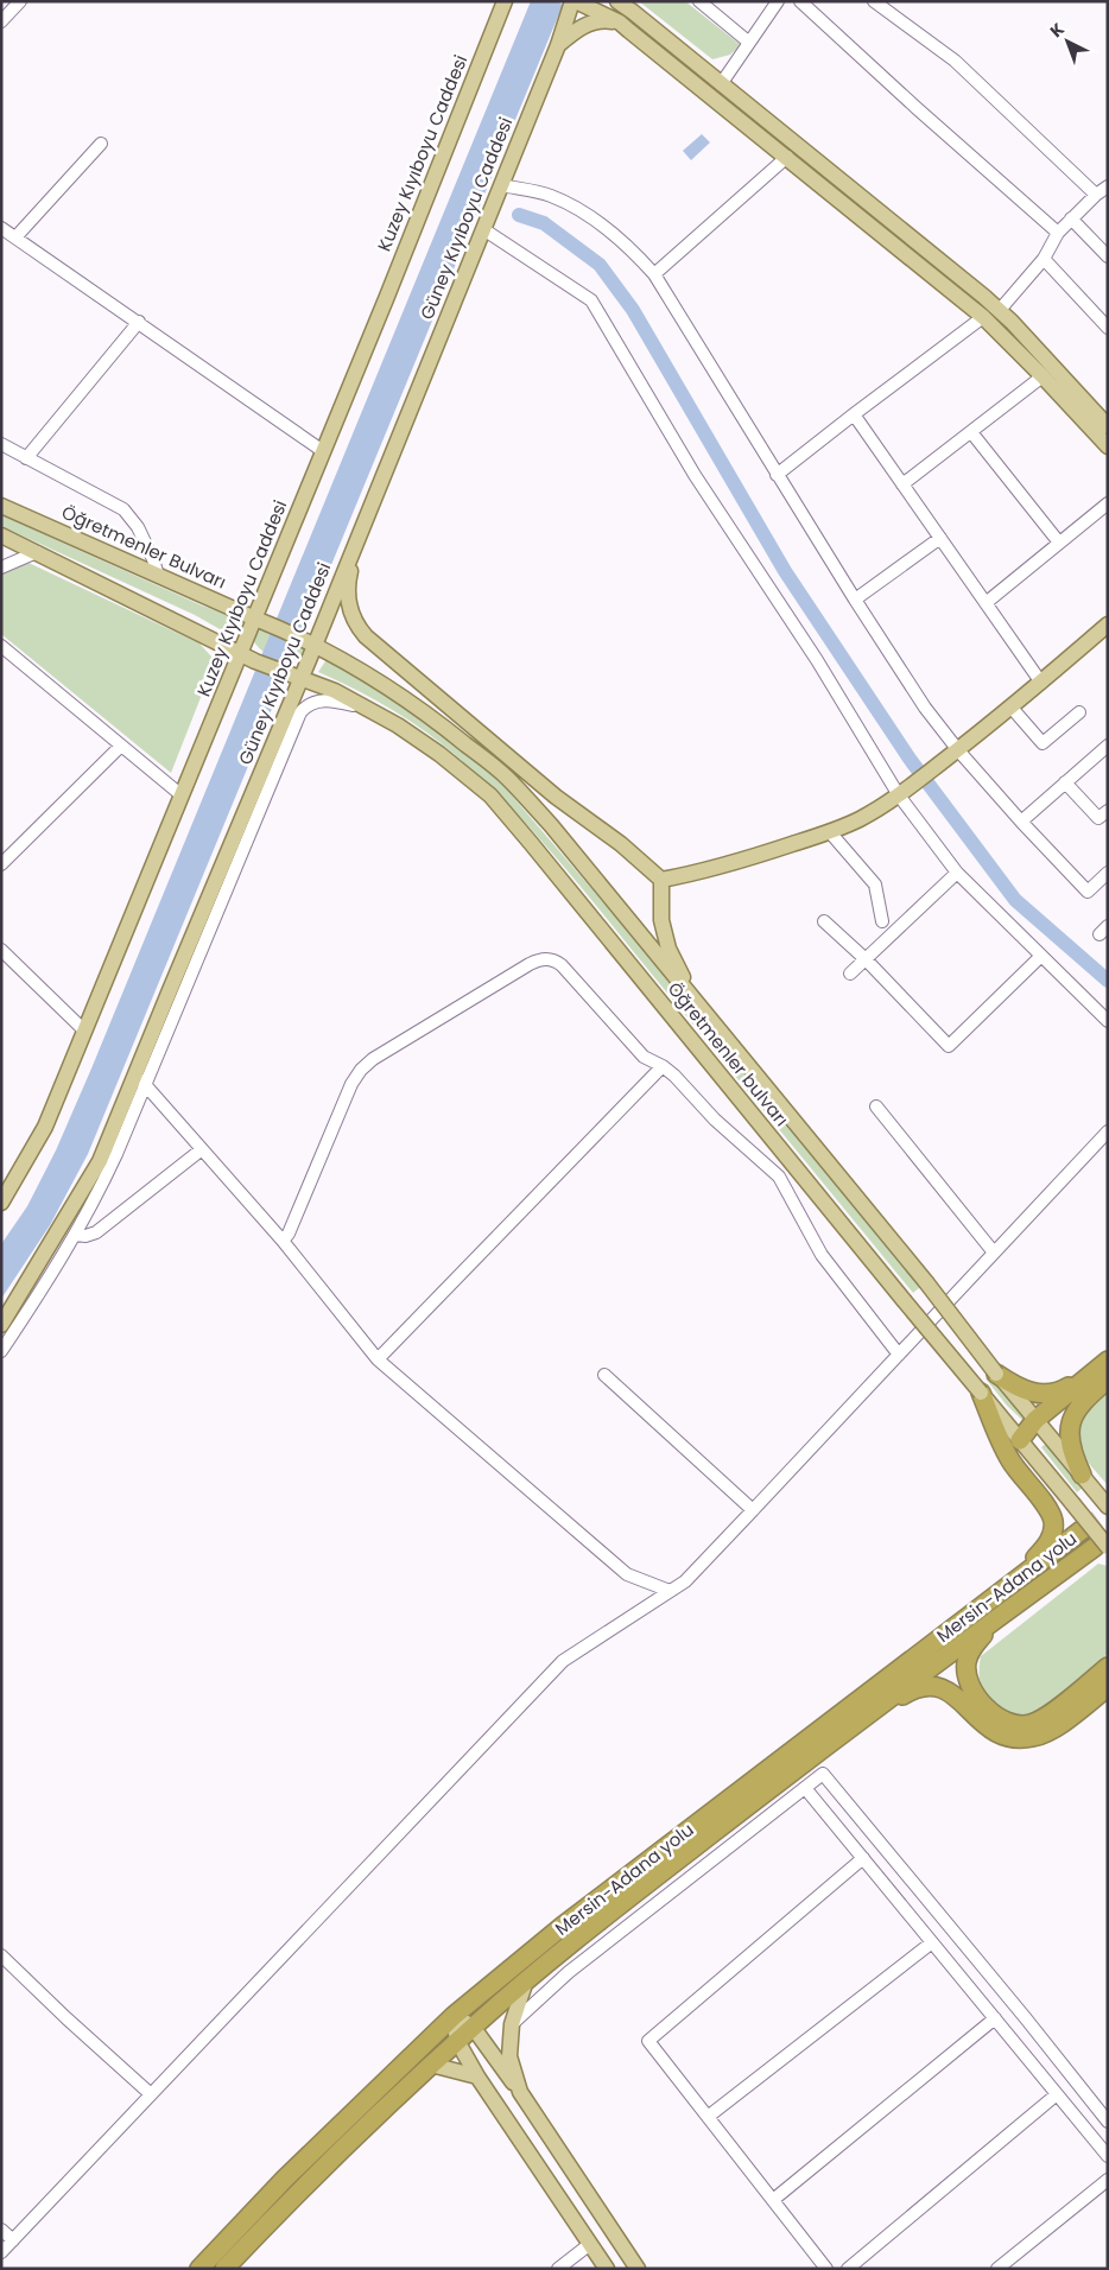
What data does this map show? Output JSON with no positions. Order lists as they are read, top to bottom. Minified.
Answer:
{"streets":{"highway":["Mersin-Adana yolu"],"main road":["Kuzey Kıyıboyu Caddesi","Güney Kıyıboyu Caddesi","Öğretmenler Bulvarı","Öğretmenler bulvarı"]},"crossings":[["Kuzey Kıyıboyu Caddesi","Öğretmenler Bulvarı"],["Kuzey Kıyıboyu Caddesi","Öğretmenler bulvarı"],["Güney Kıyıboyu Caddesi","Öğretmenler bulvarı"],["Öğretmenler Bulvarı","Öğretmenler bulvarı"],["Öğretmenler bulvarı","Mersin-Adana yolu"]],"north":"top left"}
